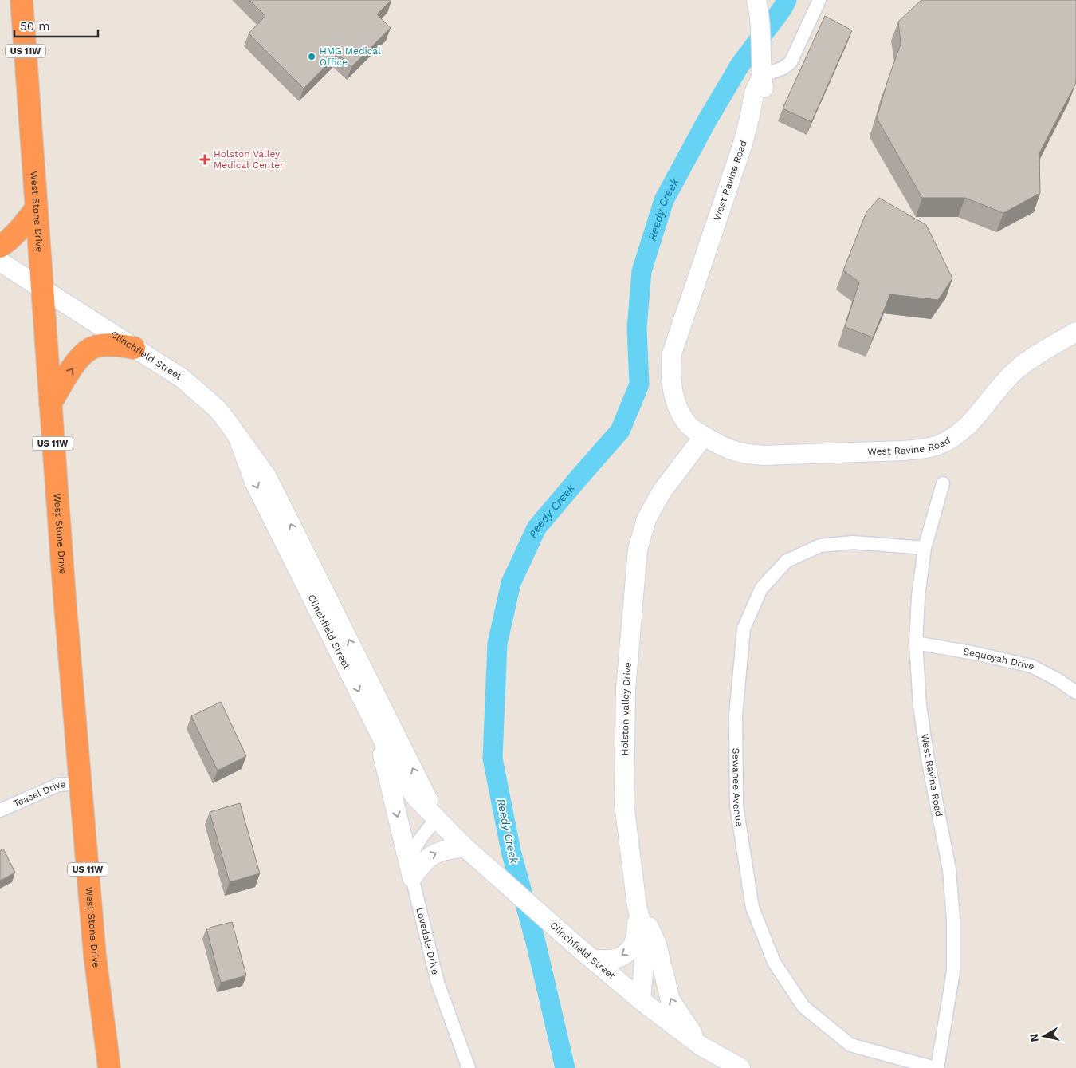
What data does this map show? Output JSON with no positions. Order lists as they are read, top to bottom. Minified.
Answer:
{"streets":{"highway":["US 11W","West Stone Drive"],"main road":["West Ravine Road","Clinchfield Street","Holston Valley Drive"],"street":["Sequoyah Drive","Sewanee Avenue","Teasel Drive","Lovedale Drive"]},"crossings":[["West Ravine Road","Sequoyah Drive"],["West Ravine Road","Holston Valley Drive"],["West Ravine Road","Sewanee Avenue"],["West Stone Drive","Clinchfield Street"],["West Stone Drive","Teasel Drive"],["Clinchfield Street","Holston Valley Drive"],["Clinchfield Street","Lovedale Drive"]],"water":["Reedy Creek"],"places":{"other":["HMG Medical Office"],"health":["Holston Valley Medical Center"]},"scale_bar":"50 m","north":"left"}
